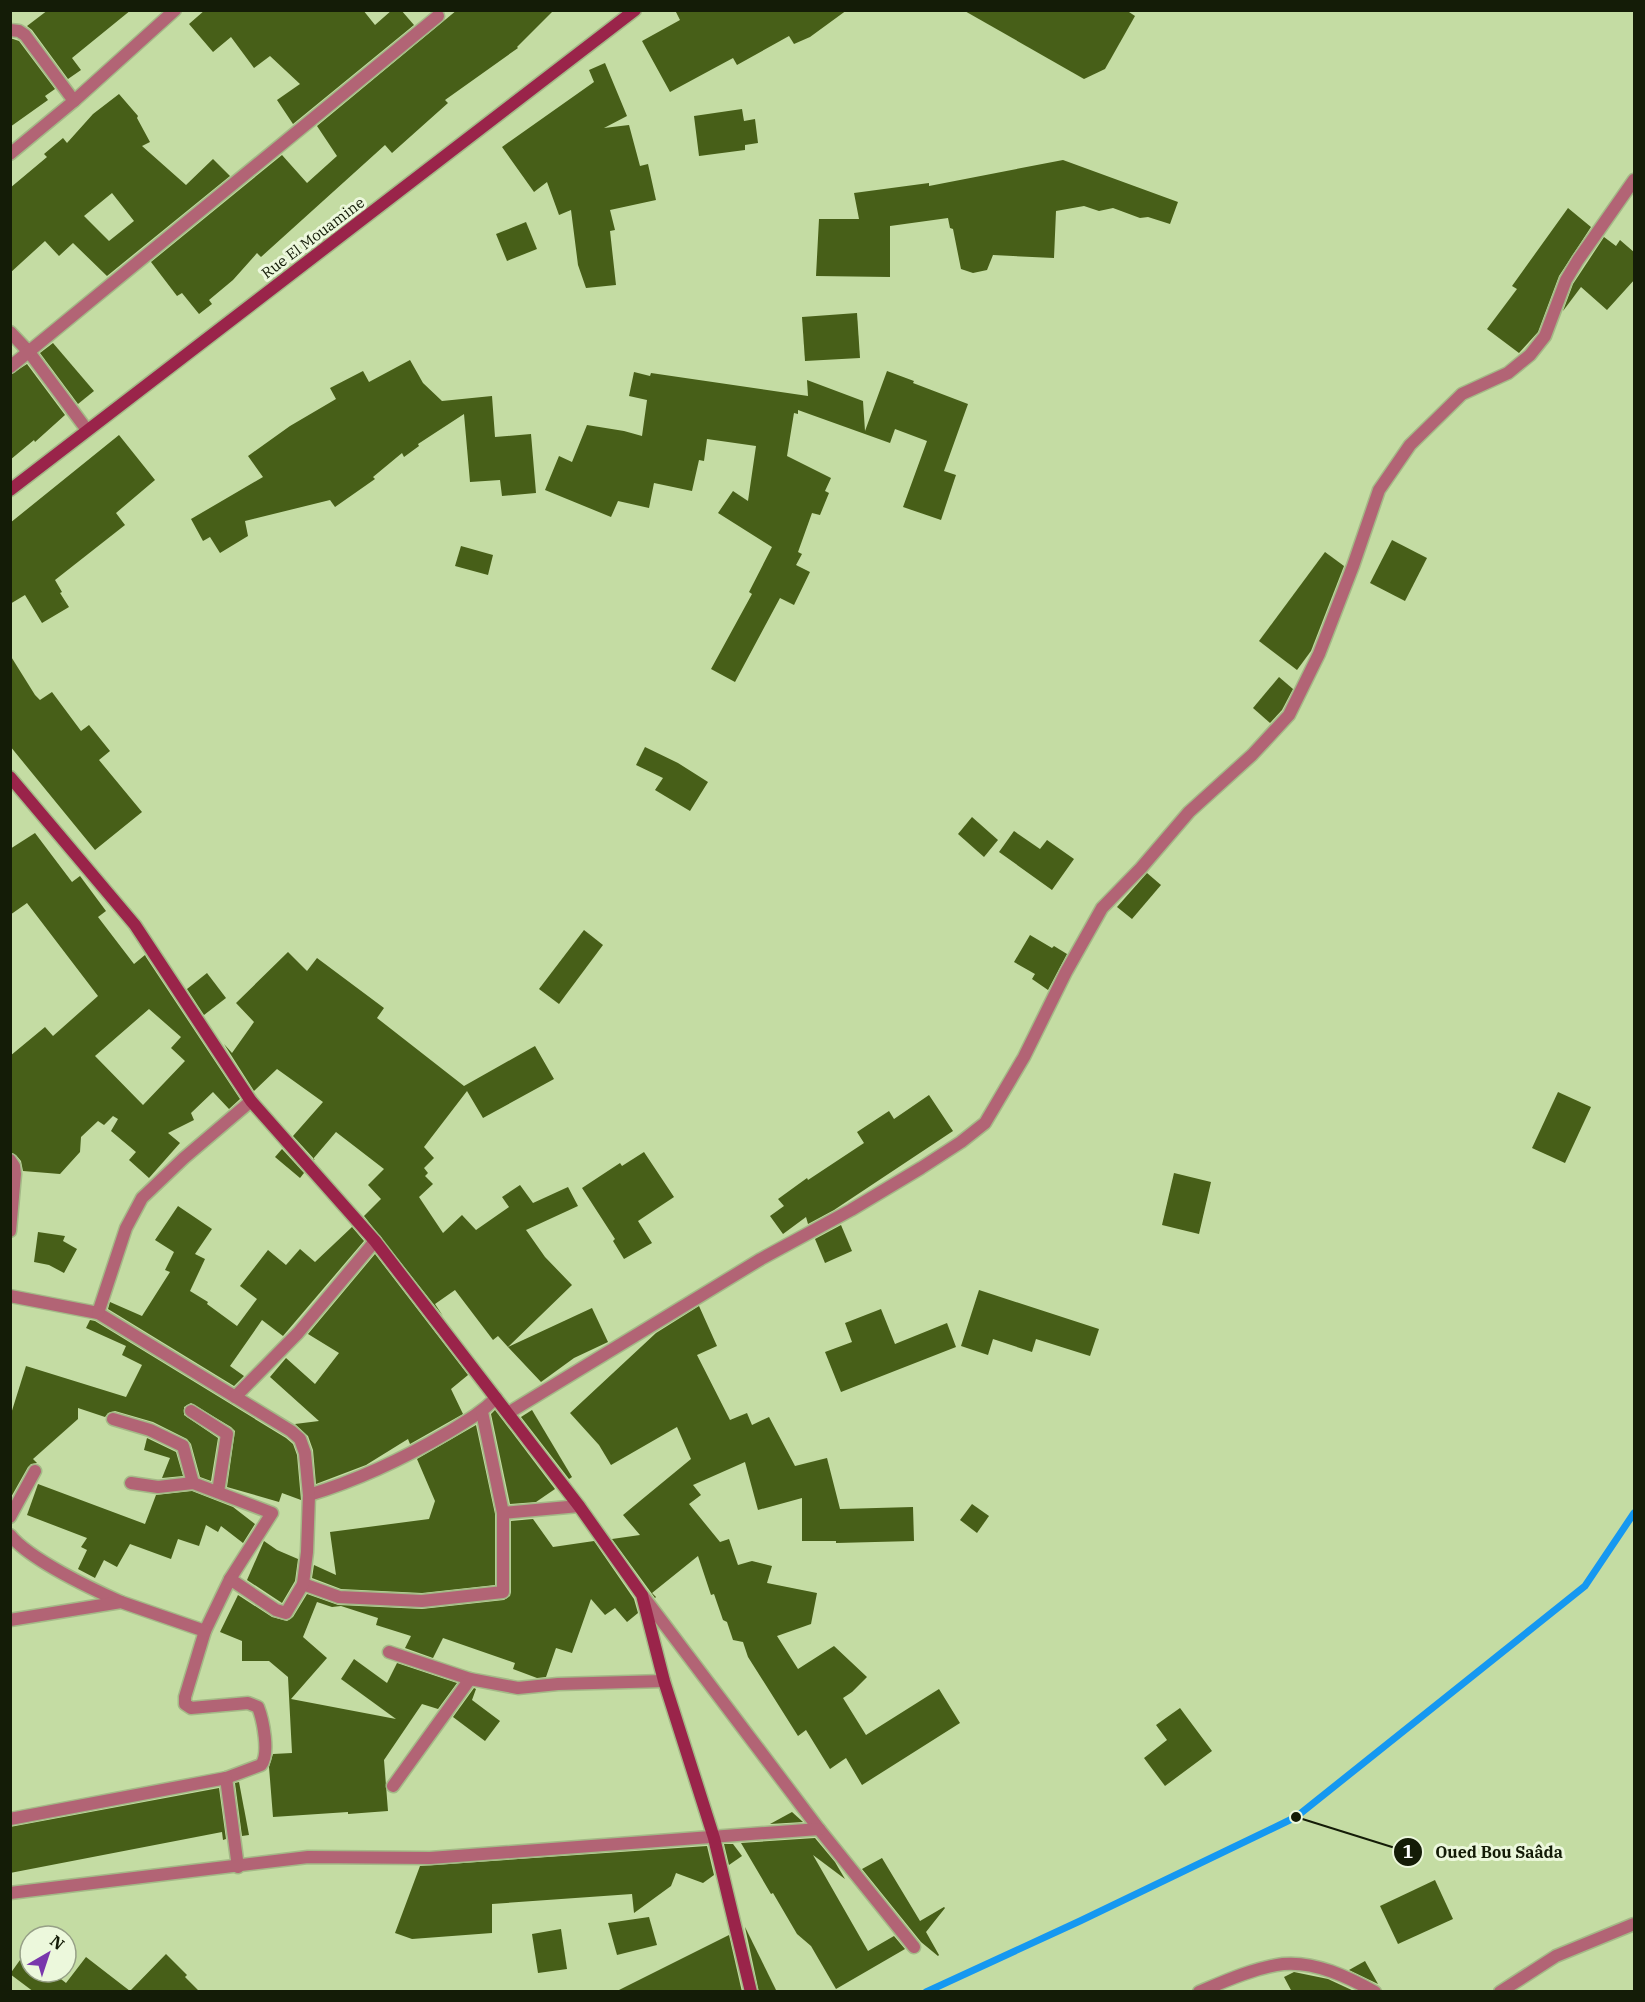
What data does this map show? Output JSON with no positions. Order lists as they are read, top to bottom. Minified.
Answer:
{"streets":{"main road":["Rue El Mouamine"]},"places":["Oued Bou Saâda"],"north":"top right"}
